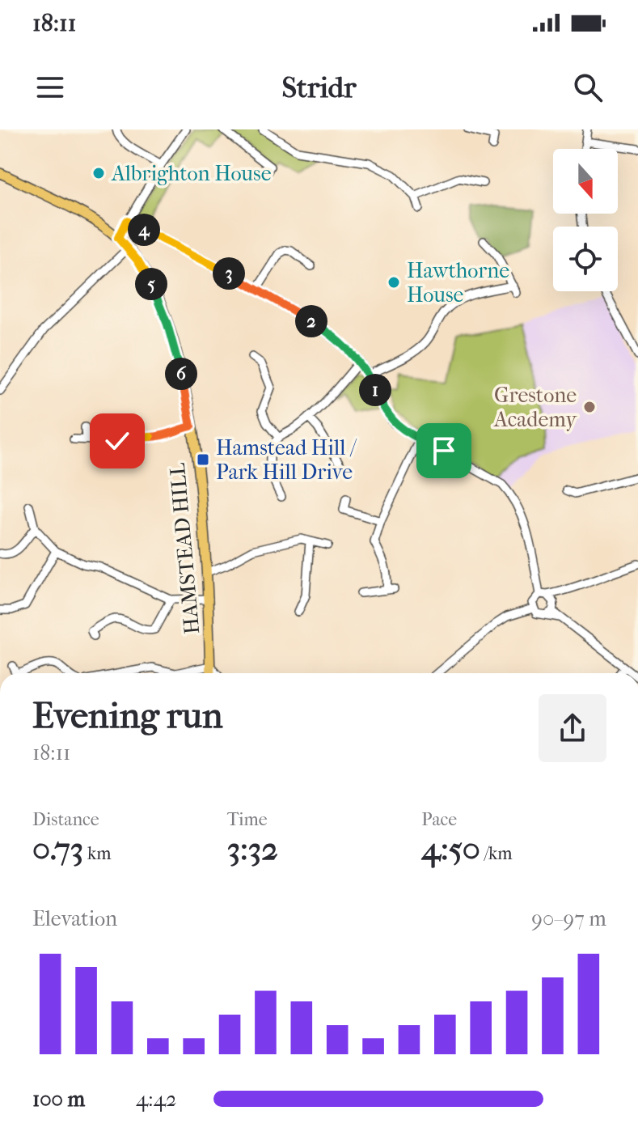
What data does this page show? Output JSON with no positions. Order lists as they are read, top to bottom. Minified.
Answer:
{"streets":{"main road":["HAMSTEAD HILL"]},"places":{"other":["Albrighton House","Hawthorne House","Grestone Academy"],"transit":["Hamstead Hill / Park Hill Drive"]},"north":"bottom","page":{"status":"18:11","header":"Stridr","pins":["4","3","5","2","6","1"],"heading":["Evening run","18:11"],"stats":[["Distance","0.73 km"],["Time","3:32"],["Pace","4:50 /km"]],"chart":["Elevation","90–97 m"],"list":[{"name":"100 m","note":"4:42"}]}}
